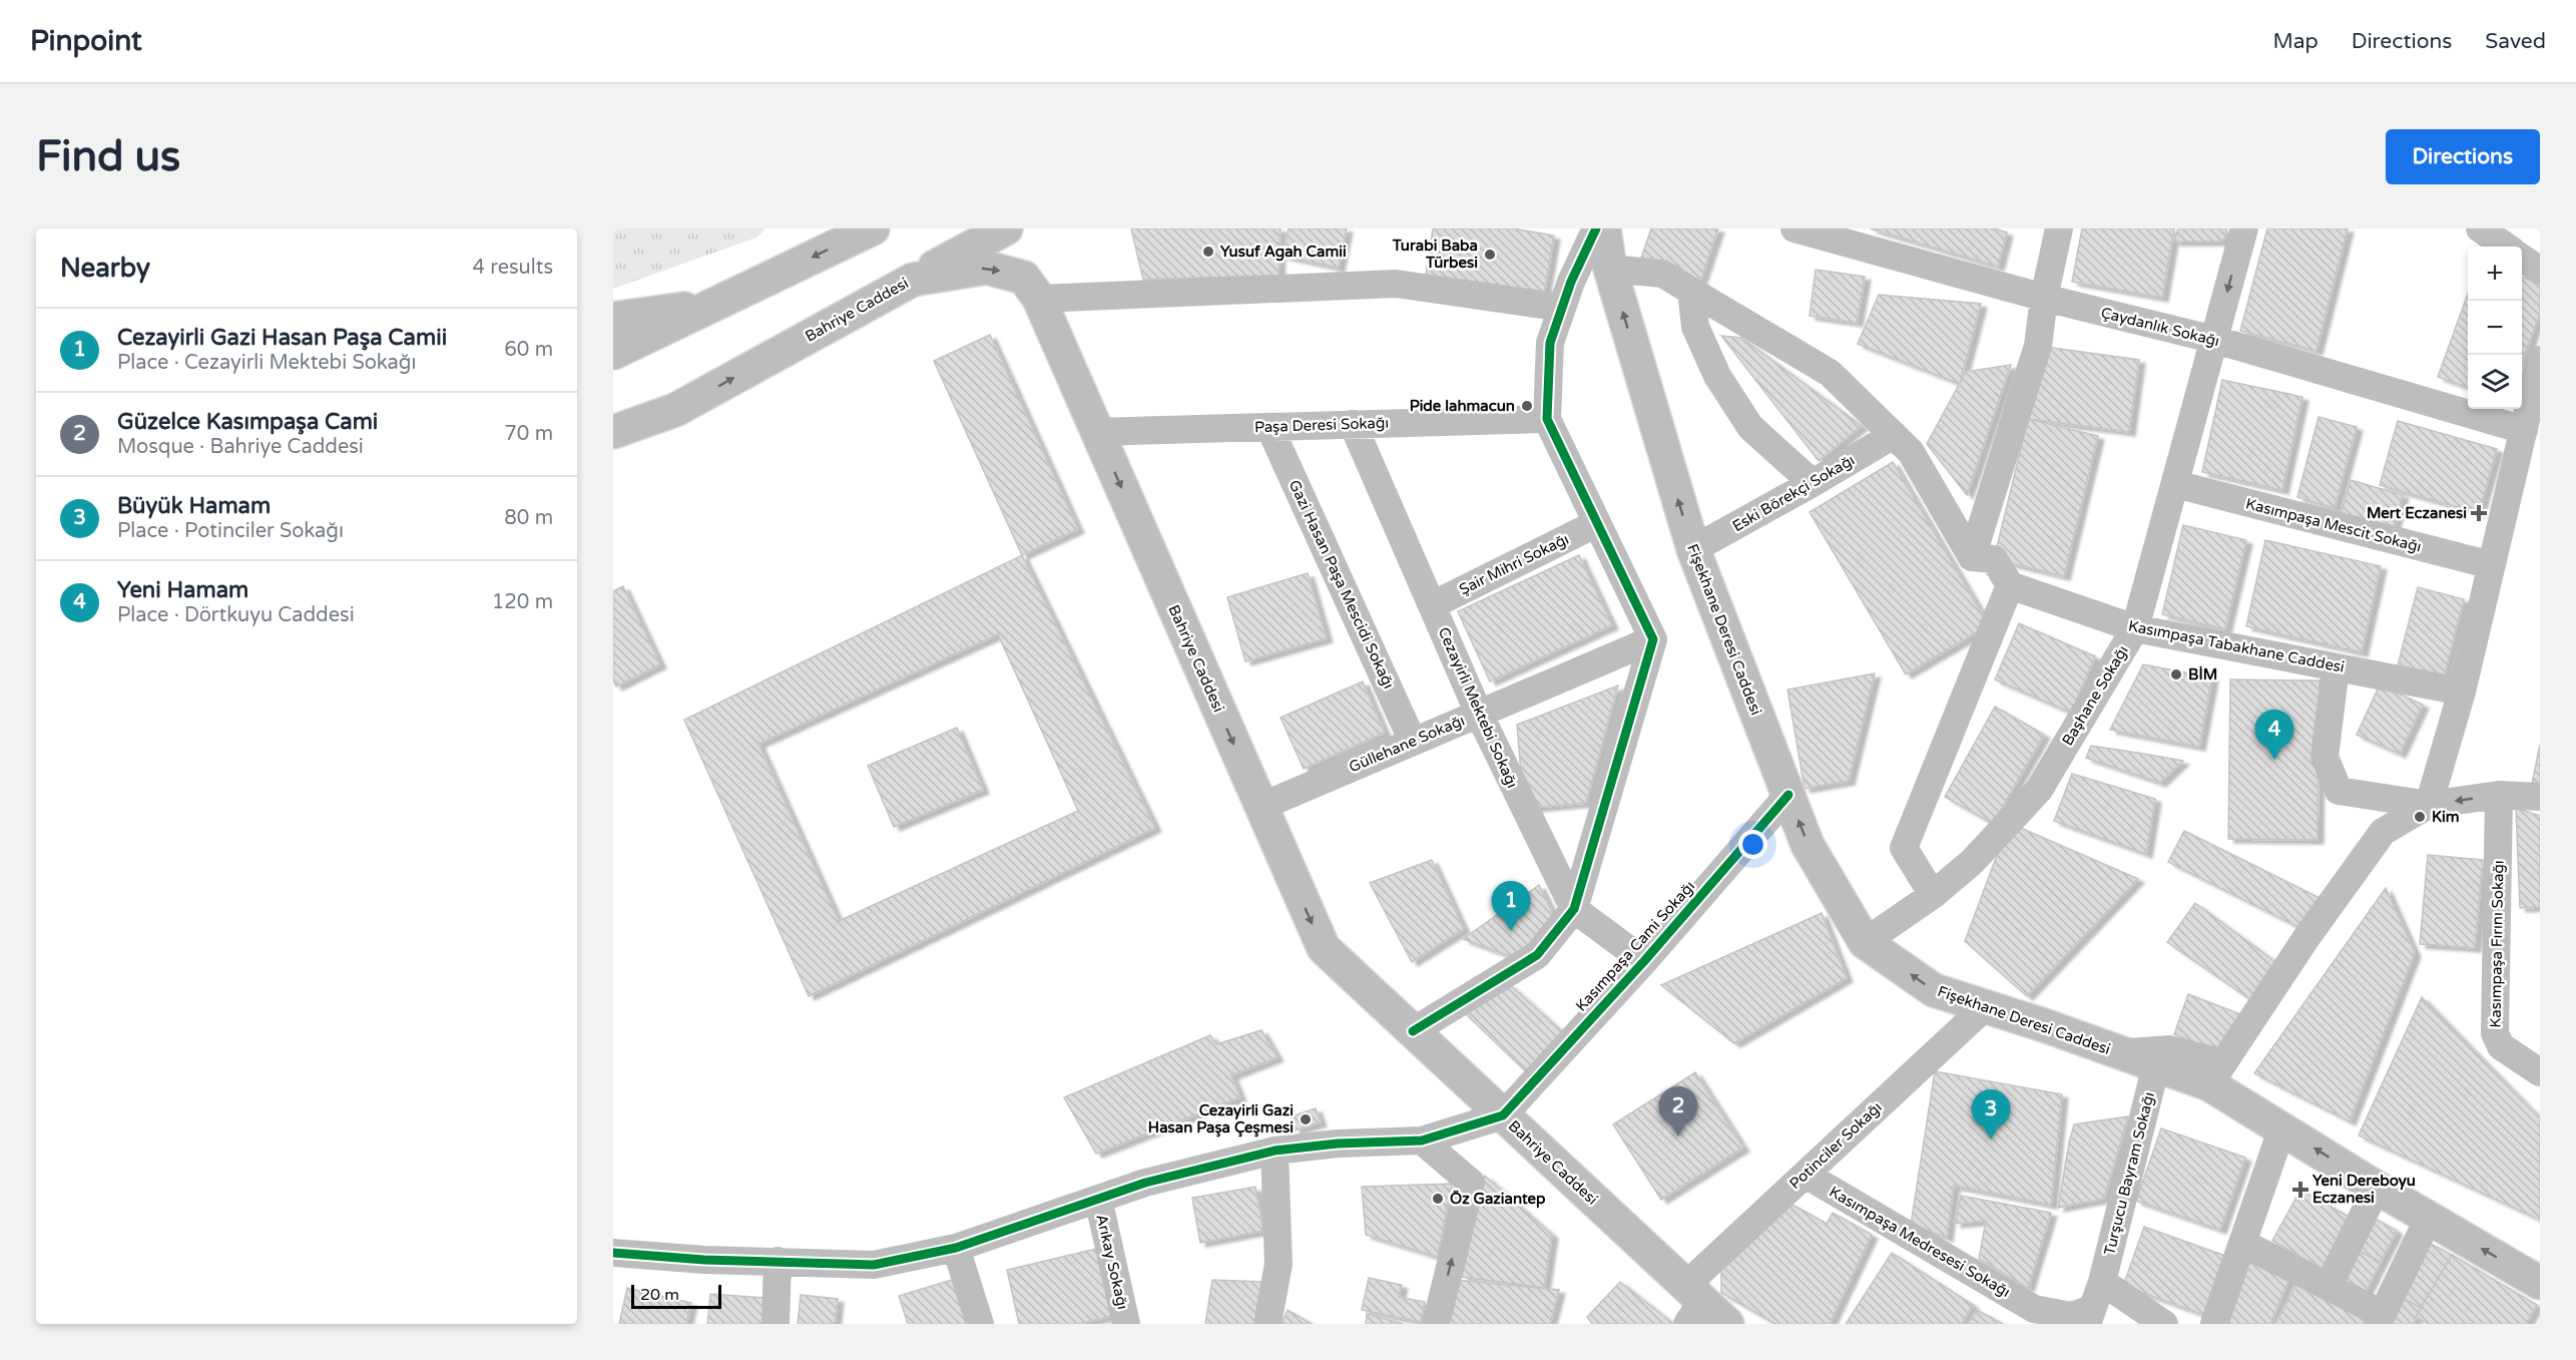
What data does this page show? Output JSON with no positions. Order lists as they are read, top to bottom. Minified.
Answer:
{"streets":{"main road":["Bahriye Caddesi","Fişekhane Deresi Caddesi"],"street":["Çaydanlık Sokağı","Paşa Deresi Sokağı","Eski Börekçi Sokağı","Kasımpaşa Mescit Sokağı","Şair Mihri Sokağı","Gazi Hasan Paşa Mescidi Sokağı","Kasımpaşa Tabakhane Caddesi","Başhane Sokağı","Cezayirli Mektebi Sokağı","Güllehane Sokağı","Kasımpaşa Fırını Sokağı","Kasımpaşa Cami Sokağı","Potinciler Sokağı","Turşucu Bayram Sokağı","Kasımpaşa Medresesi Sokağı","Arıkay Sokağı"]},"crossings":[["Bahriye Caddesi","Paşa Deresi Sokağı"],["Bahriye Caddesi","Güllehane Sokağı"],["Bahriye Caddesi","Kasımpaşa Cami Sokağı"],["Bahriye Caddesi","Potinciler Sokağı"],["Çaydanlık Sokağı","Başhane Sokağı"],["Paşa Deresi Sokağı","Gazi Hasan Paşa Mescidi Sokağı"],["Paşa Deresi Sokağı","Cezayirli Mektebi Sokağı"],["Eski Börekçi Sokağı","Fişekhane Deresi Caddesi"],["Kasımpaşa Mescit Sokağı","Başhane Sokağı"],["Şair Mihri Sokağı","Cezayirli Mektebi Sokağı"],["Gazi Hasan Paşa Mescidi Sokağı","Güllehane Sokağı"],["Fişekhane Deresi Caddesi","Başhane Sokağı"],["Fişekhane Deresi Caddesi","Kasımpaşa Cami Sokağı"],["Fişekhane Deresi Caddesi","Potinciler Sokağı"],["Fişekhane Deresi Caddesi","Turşucu Bayram Sokağı"],["Kasımpaşa Tabakhane Caddesi","Başhane Sokağı"],["Cezayirli Mektebi Sokağı","Güllehane Sokağı"],["Cezayirli Mektebi Sokağı","Kasımpaşa Cami Sokağı"],["Potinciler Sokağı","Kasımpaşa Medresesi Sokağı"],["Turşucu Bayram Sokağı","Kasımpaşa Medresesi Sokağı"]],"one_way":["Fişekhane Deresi Caddesi"],"places":{"other":["Yusuf Agah Camii","Turabi Baba Türbesi","Pide lahmacun","BİM","Kim","Cezayirli Gazi Hasan Paşa Çeşmesi","Öz Gaziantep"],"health":["Mert Eczanesi","Yeni Dereboyu Eczanesi"]},"scale_bar":"20 m","page":{"header":"Pinpoint","nav":["Map","Directions","Saved"],"buttons":"Directions","title":"Find us","heading":["Nearby","4 results"],"map_buttons":["+","−"],"list":[{"mark":"1","name":"Cezayirli Gazi Hasan Paşa Camii","note":"Place · Cezayirli Mektebi Sokağı","value":"60 m"},{"mark":"2","name":"Güzelce Kasımpaşa Cami","note":"Mosque · Bahriye Caddesi","value":"70 m"},{"mark":"3","name":"Büyük Hamam","note":"Place · Potinciler Sokağı","value":"80 m"},{"mark":"4","name":"Yeni Hamam","note":"Place · Dörtkuyu Caddesi","value":"120 m"}],"pins":["4","1","2","3"],"scale":"20 m"}}
